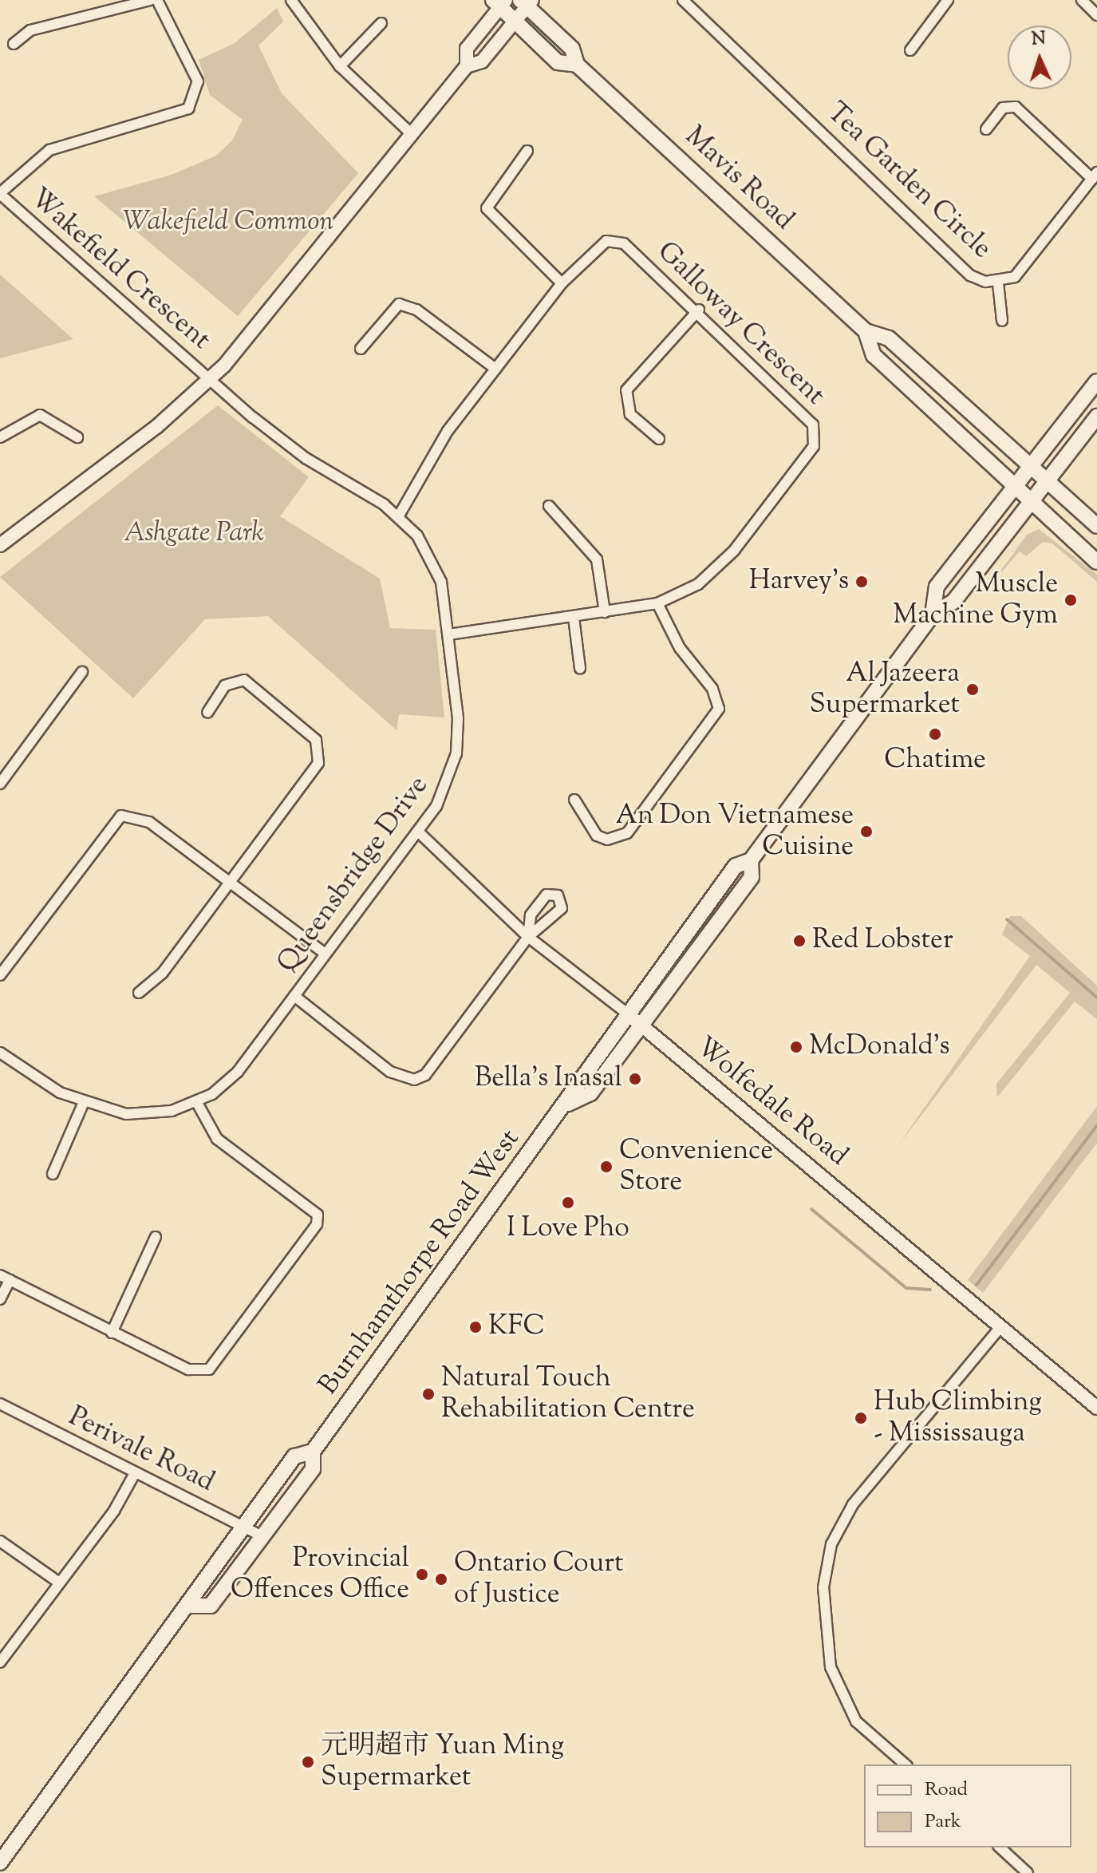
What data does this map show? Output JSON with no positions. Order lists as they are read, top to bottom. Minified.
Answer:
{"streets":{"main road":["Mavis Road","Burnhamthorpe Road West"],"street":["Tea Garden Circle","Wakefield Crescent","Galloway Crescent","Queensbridge Drive","Wolfedale Road","Perivale Road"]},"crossings":[["Mavis Road","Burnhamthorpe Road West"],["Wakefield Crescent","Queensbridge Drive"],["Galloway Crescent","Queensbridge Drive"],["Queensbridge Drive","Wolfedale Road"],["Wolfedale Road","Burnhamthorpe Road West"],["Burnhamthorpe Road West","Perivale Road"]],"parks":["Wakefield Common","Ashgate Park"],"places":["Harvey's","Muscle Machine Gym","Al Jazeera Supermarket","Chatime","An Don Vietnamese Cuisine","Red Lobster","McDonald's","Bella’s Inasal","Convenience Store","I Love Pho","KFC","Natural Touch Rehabilitation Centre","Hub Climbing - Mississauga","Provincial Offences Office","Ontario Court of Justice","元明超市 Yuan Ming Supermarket"],"legend":["Road","Park"],"north":"top"}
